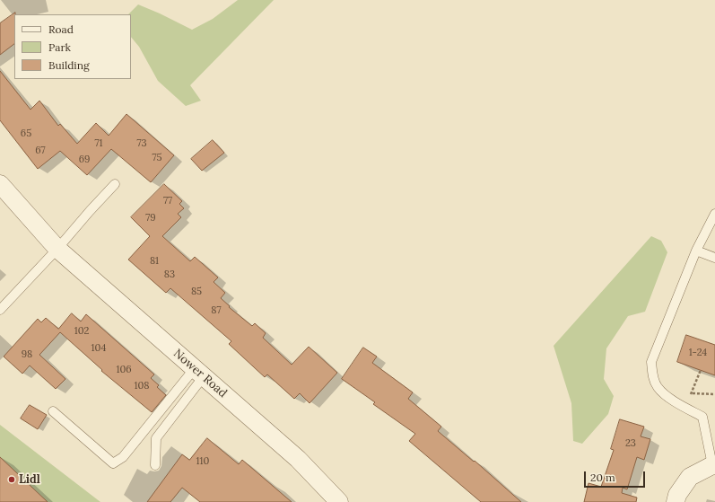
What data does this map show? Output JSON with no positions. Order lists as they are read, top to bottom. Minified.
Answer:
{"streets":{"street":["Nower Road"]},"places":["Lidl"],"house_numbers":["65","71","73","67","75","69","77","79","81","83","85","87","102","104","1-24","98","106","108","23","110"],"legend":["Road","Park","Building"],"scale_bar":"20 m"}
